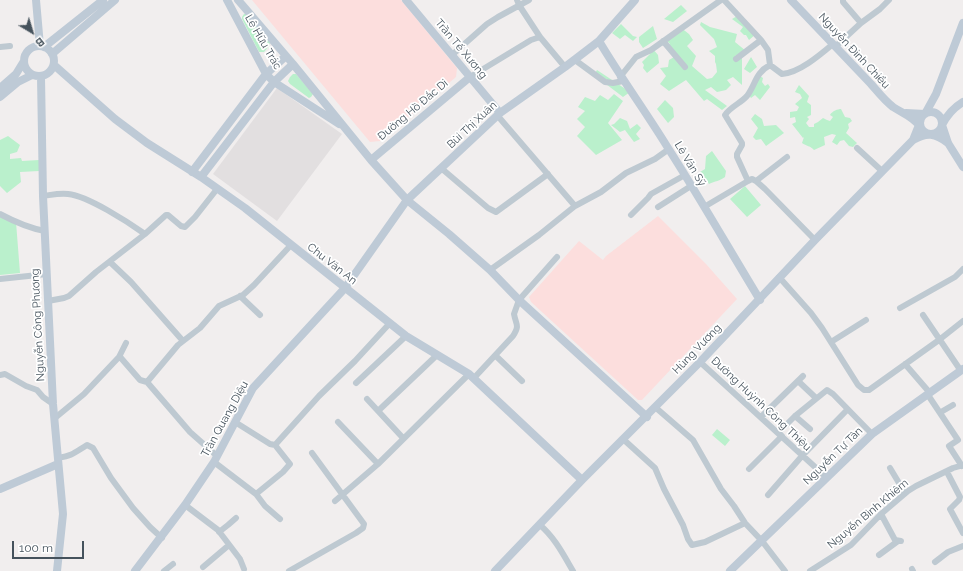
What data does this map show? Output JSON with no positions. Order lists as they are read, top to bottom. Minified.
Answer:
{"streets":{"street":["Lê Hữu Trác","Trần Tế Xương","Nguyễn Đình Chiểu","Đường Hồ Đắc Di","Bùi Thị Xuân","Lê Văn Sỹ","Chu Văn An","Nguyễn Công Phương","Hùng Vương","Đường Huỳnh Công Thiệu","Trần Quang Diệu","Nguyễn Tự Tân","Nguyễn Bình Khiêm"]},"crossings":[["Lê Hữu Trác","Đường Hồ Đắc Di"],["Lê Hữu Trác","Bùi Thị Xuân"],["Lê Hữu Trác","Hùng Vương"],["Trần Tế Xương","Đường Hồ Đắc Di"],["Trần Tế Xương","Bùi Thị Xuân"],["Bùi Thị Xuân","Lê Văn Sỹ"],["Bùi Thị Xuân","Chu Văn An"],["Bùi Thị Xuân","Trần Quang Diệu"],["Lê Văn Sỹ","Hùng Vương"],["Chu Văn An","Nguyễn Công Phương"],["Chu Văn An","Hùng Vương"],["Chu Văn An","Trần Quang Diệu"],["Hùng Vương","Đường Huỳnh Công Thiệu"],["Đường Huỳnh Công Thiệu","Nguyễn Tự Tân"]],"scale_bar":"100 m","north":"bottom right"}
